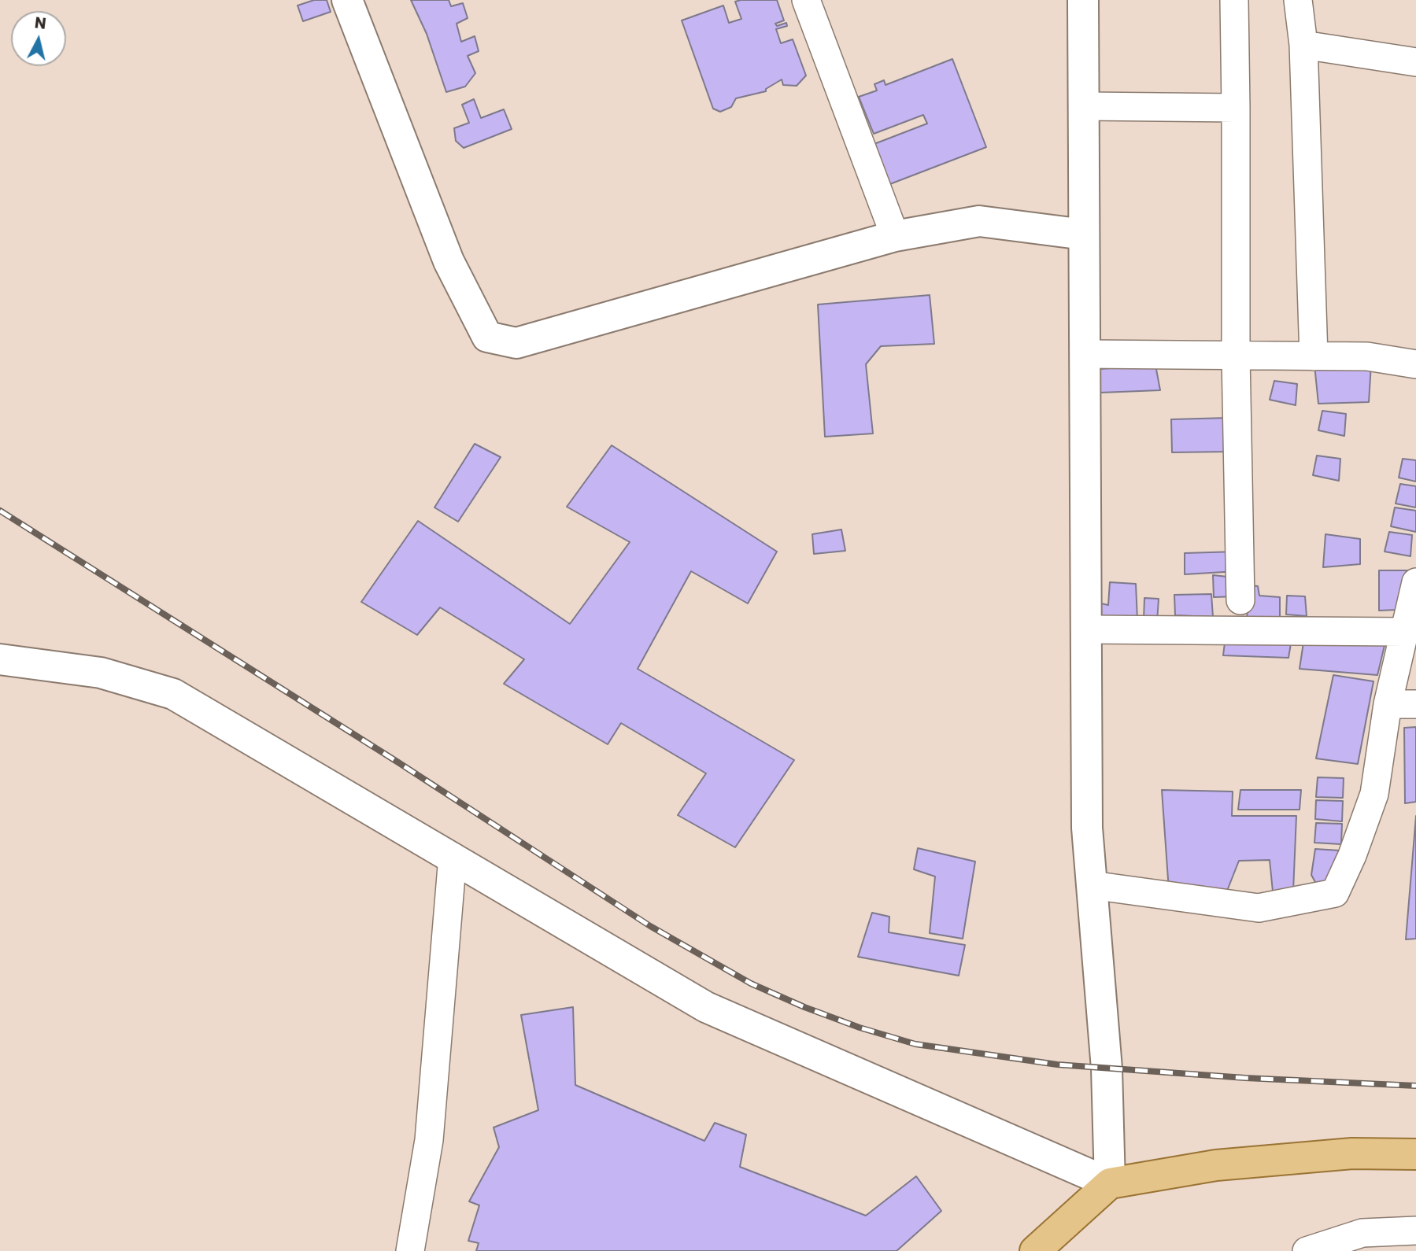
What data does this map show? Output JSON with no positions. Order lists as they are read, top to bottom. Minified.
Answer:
{"north":"top"}
